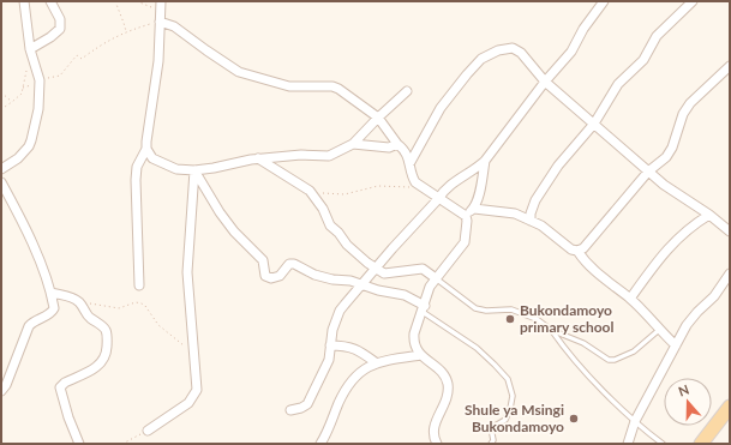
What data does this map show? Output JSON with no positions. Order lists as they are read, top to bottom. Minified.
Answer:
{"places":["Bukondamoyo primary school","Shule ya Msingi Bukondamoyo"],"north":"top"}
